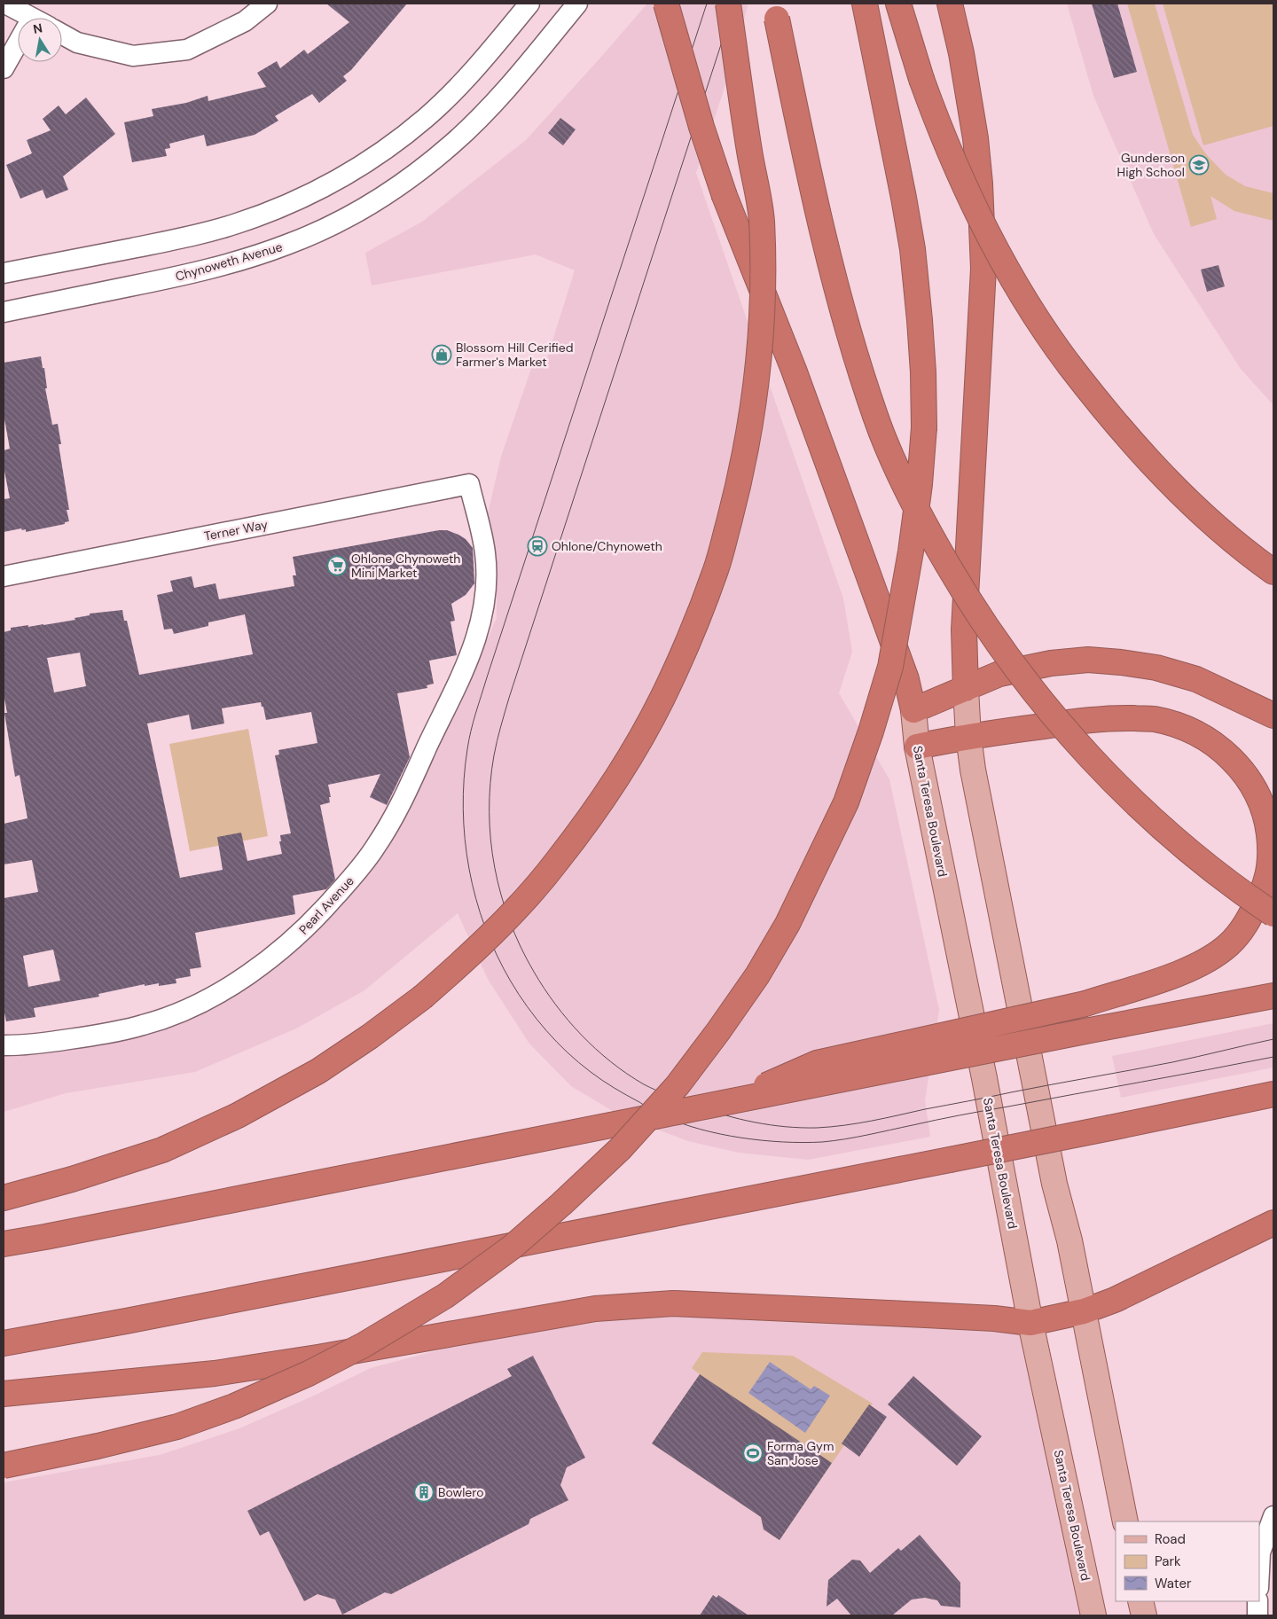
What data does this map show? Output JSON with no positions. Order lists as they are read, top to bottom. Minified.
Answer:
{"streets":{"main road":["Santa Teresa Boulevard"],"street":["Chynoweth Avenue","Terner Way","Pearl Avenue"]},"crossings":[["Terner Way","Pearl Avenue"]],"places":{"school or university":["Gunderson High School"],"shop":["Blossom Hill Cerified Farmer's Market"],"station":["Ohlone/Chynoweth"],"supermarket":["Ohlone Chynoweth Mini Market"],"sports":["Forma Gym San Jose"],"building":["Bowlero"]},"legend":["Road","Park","Water"],"north":"top"}
